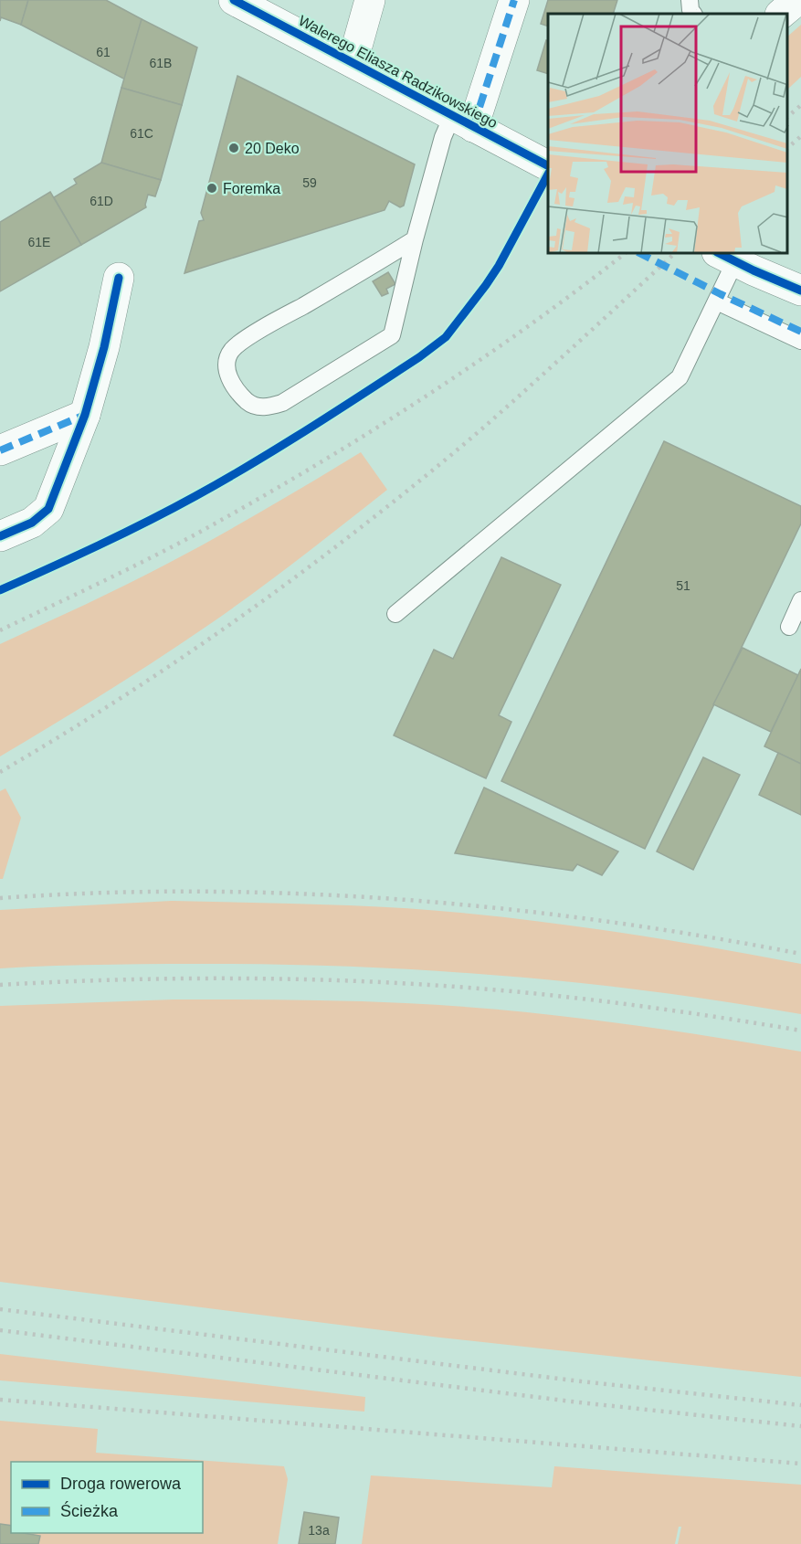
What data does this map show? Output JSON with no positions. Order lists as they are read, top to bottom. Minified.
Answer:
{"streets":{"street":["Walerego Eliasza Radzikowskiego"]},"places":["20 Deko","Foremka"],"house_numbers":["61","61B","61C","59","61D","61E","51","13a"],"legend":["Droga rowerowa","Ścieżka"]}
